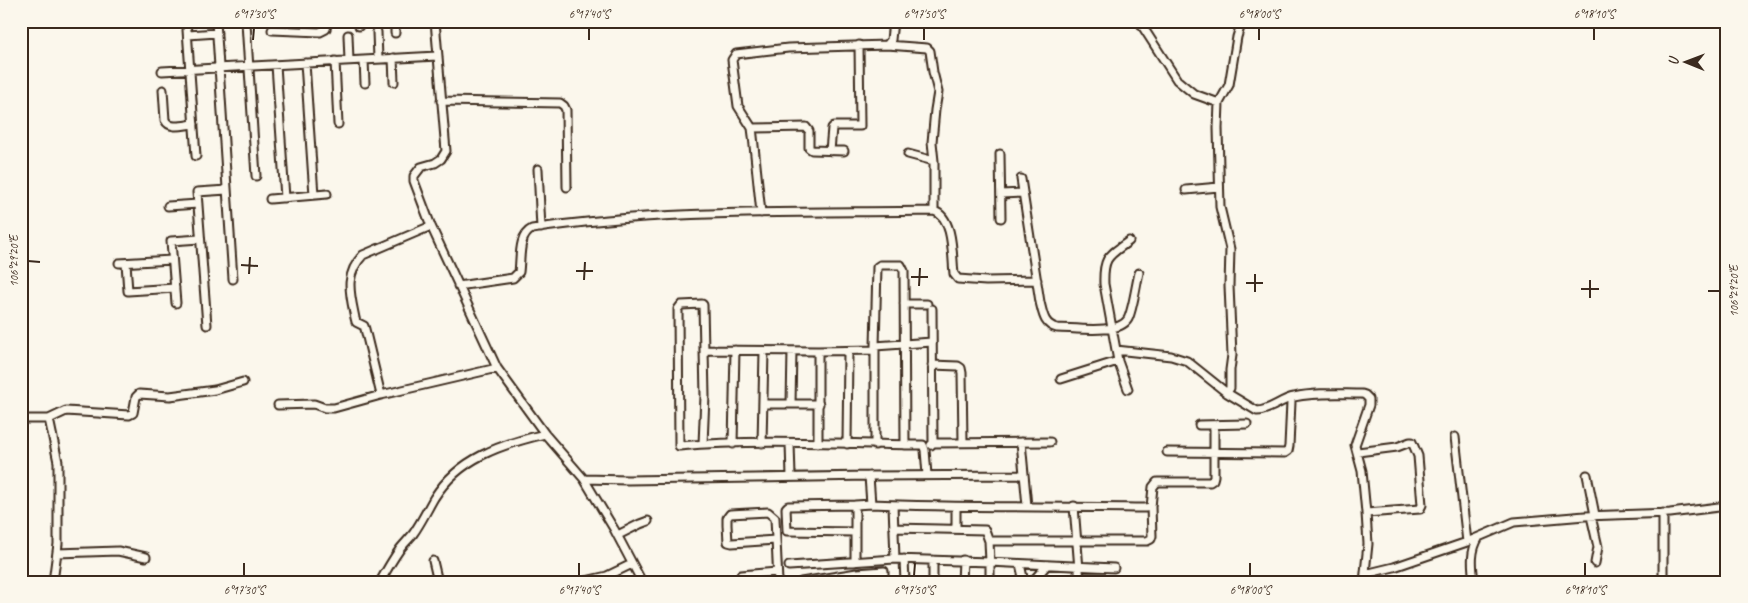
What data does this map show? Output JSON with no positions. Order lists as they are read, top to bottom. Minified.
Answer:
{"north":"left","coordinates":["6°17'30\"S","6°17'40\"S","6°17'50\"S","6°18'00\"S","6°18'10\"S","106°29'20\"E"]}
